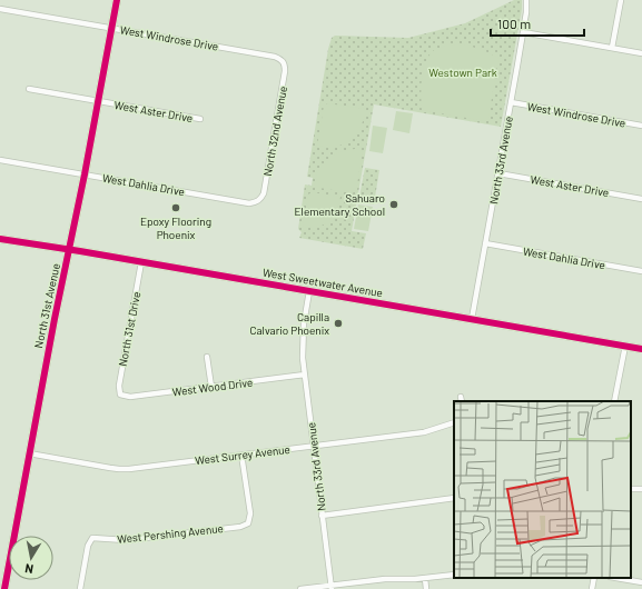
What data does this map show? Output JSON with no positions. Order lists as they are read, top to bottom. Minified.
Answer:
{"streets":{"street":["West Windrose Drive","West Aster Drive","North 32nd Avenue","North 33rd Avenue","West Dahlia Drive","West Sweetwater Avenue","North 31st Avenue","North 31st Drive","West Wood Drive","West Surrey Avenue","West Pershing Avenue"]},"crossings":[["West Windrose Drive","North 32nd Avenue"],["West Windrose Drive","North 33rd Avenue"],["West Windrose Drive","North 31st Avenue"],["West Aster Drive","North 33rd Avenue"],["West Aster Drive","North 31st Avenue"],["North 32nd Avenue","West Dahlia Drive"],["North 33rd Avenue","West Dahlia Drive"],["North 33rd Avenue","West Sweetwater Avenue"],["North 33rd Avenue","West Wood Drive"],["North 33rd Avenue","West Surrey Avenue"],["West Dahlia Drive","North 31st Avenue"],["West Sweetwater Avenue","North 31st Avenue"],["West Sweetwater Avenue","North 31st Drive"],["North 31st Avenue","West Surrey Avenue"],["North 31st Drive","West Wood Drive"],["West Surrey Avenue","West Pershing Avenue"]],"parks":["Westown Park"],"places":["Sahuaro Elementary School","Epoxy Flooring Phoenix","Capilla Calvario Phoenix"],"scale_bar":"100 m","north":"bottom"}
